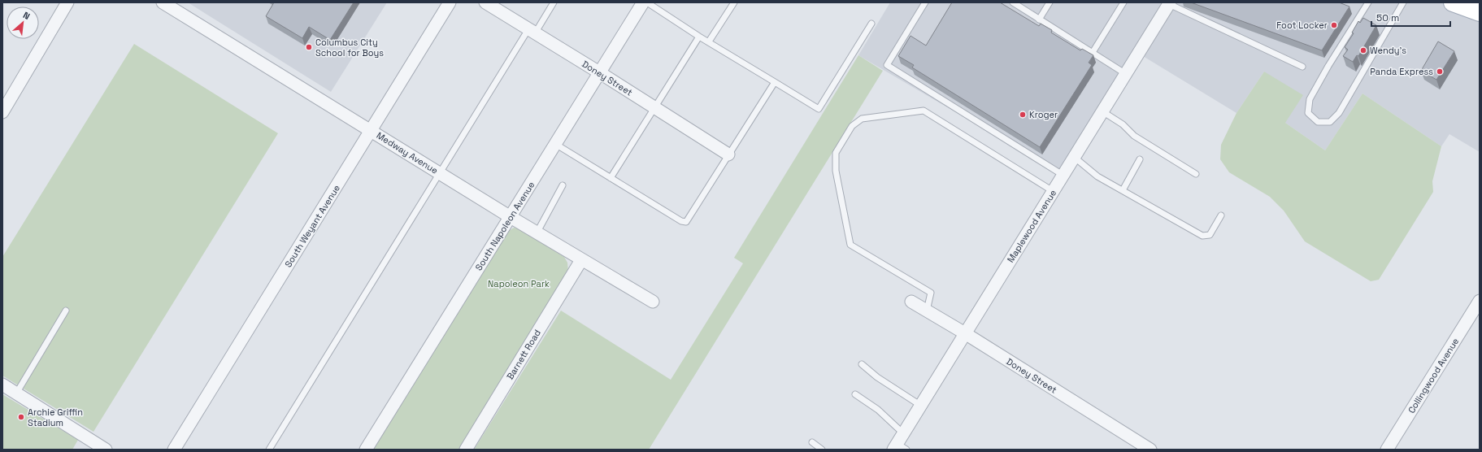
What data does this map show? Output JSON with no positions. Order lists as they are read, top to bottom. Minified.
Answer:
{"streets":{"street":["Doney Street","Medway Avenue","South Weyant Avenue","South Napoleon Avenue","Maplewood Avenue","Barnett Road","Collingwood Avenue"]},"crossings":[["Doney Street","South Napoleon Avenue"],["Doney Street","Maplewood Avenue"],["Medway Avenue","South Weyant Avenue"],["Medway Avenue","South Napoleon Avenue"],["Medway Avenue","Barnett Road"]],"parks":["Napoleon Park"],"places":["Foot Locker","Columbus City School for Boys","Wendy's","Panda Express","Kroger","Archie Griffin Stadium"],"scale_bar":"50 m","north":"top right"}
